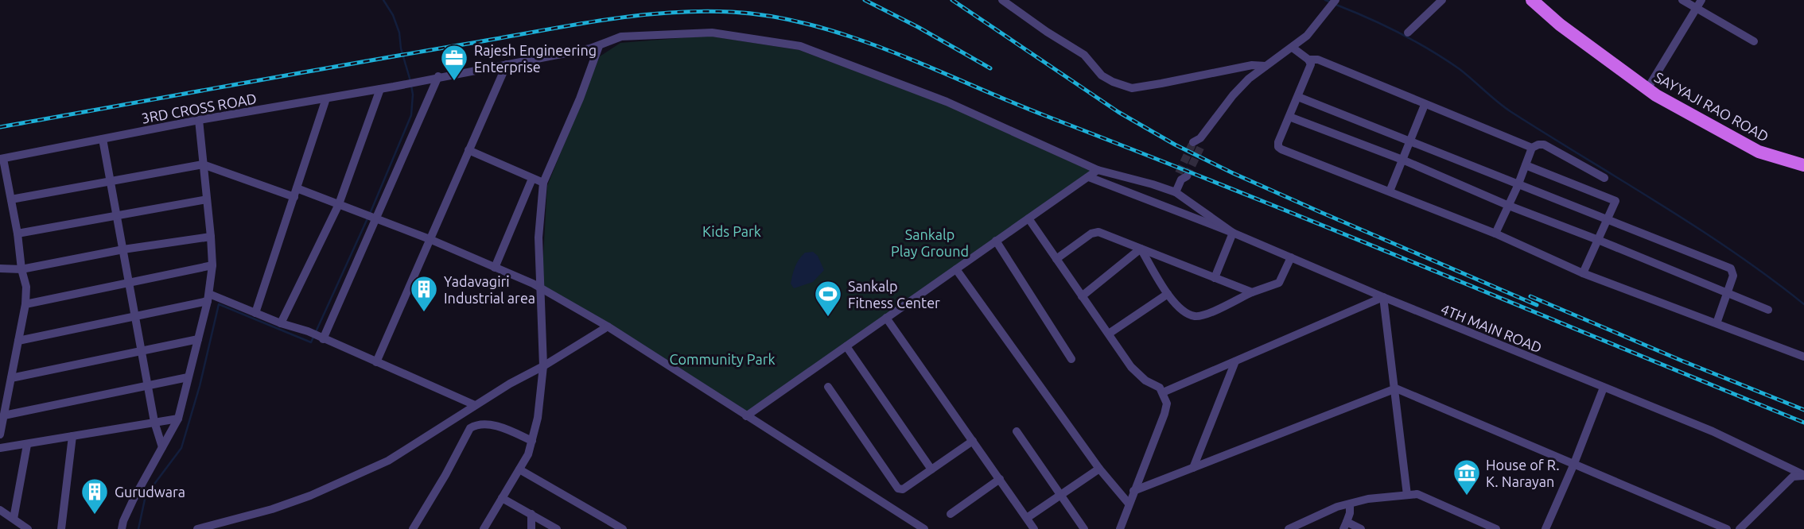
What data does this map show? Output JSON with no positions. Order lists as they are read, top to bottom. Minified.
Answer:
{"streets":{"main road":["SAYYAJI RAO ROAD"],"street":["3RD CROSS ROAD","4TH MAIN ROAD"]},"crossings":[["3RD CROSS ROAD","4TH MAIN ROAD"]],"parks":["Kids Park","Sankalp Play Ground","Community Park"],"places":{"office":["Rajesh Engineering Enterprise"],"building":["Yadavagiri Industrial area","Gurudwara"],"sports":["Sankalp Fitness Center"],"museum":["House of R. K. Narayan"]}}
